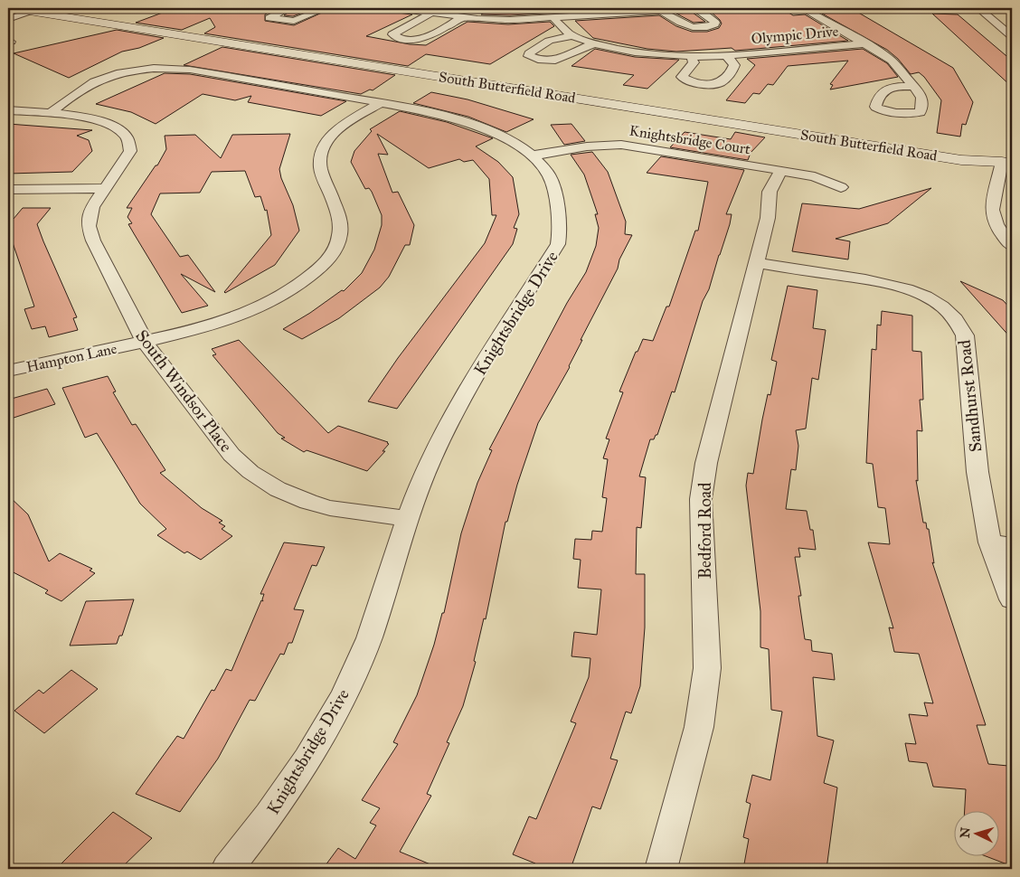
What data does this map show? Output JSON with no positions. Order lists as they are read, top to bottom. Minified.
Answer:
{"streets":{"main road":["South Butterfield Road"],"street":["Olympic Drive","Knightsbridge Court","Knightsbridge Drive","Hampton Lane","South Windsor Place","Sandhurst Road","Bedford Road"]},"crossings":[["Knightsbridge Court","Knightsbridge Drive"],["Knightsbridge Court","Bedford Road"],["Knightsbridge Drive","Hampton Lane"],["Knightsbridge Drive","South Windsor Place"],["Hampton Lane","South Windsor Place"],["Sandhurst Road","Bedford Road"]],"north":"left"}
